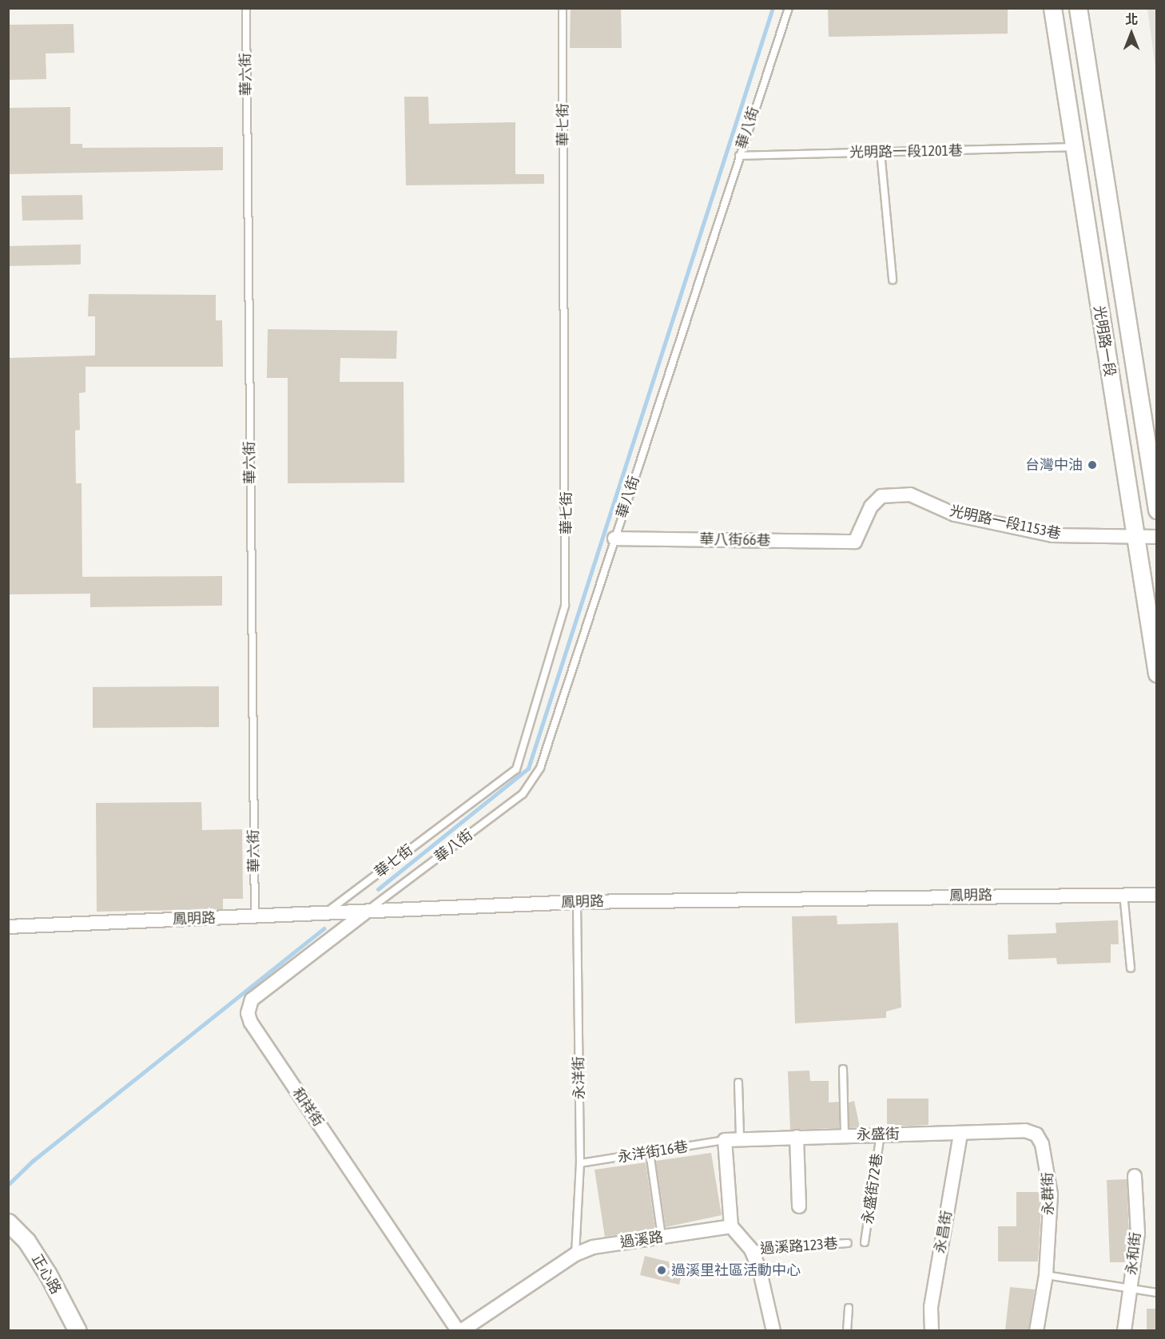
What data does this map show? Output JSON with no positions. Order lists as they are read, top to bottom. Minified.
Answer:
{"streets":{"street":["光明路一段","光明路一段1153巷","華八街66巷","鳳明路","和祥街","永盛街","永群街","永昌街","過溪路","永和街","正心路"],"lane":["華六街","華七街","華八街","光明路一段1201巷","永洋街","永洋街16巷","永盛街72巷","過溪路123巷"]},"crossings":[["華六街","鳳明路"],["華七街","鳳明路"],["華八街","光明路一段1201巷"],["華八街","華八街66巷"],["華八街","鳳明路"],["華八街","和祥街"],["光明路一段1201巷","光明路一段"],["光明路一段","光明路一段1153巷"],["光明路一段1153巷","華八街66巷"],["鳳明路","永洋街"],["鳳明路","和祥街"],["永洋街","永洋街16巷"],["永洋街","過溪路"],["和祥街","過溪路"],["永盛街","永洋街16巷"],["永盛街","永盛街72巷"],["永盛街","永群街"],["永盛街","永昌街"],["永群街","永昌街"]],"places":["台灣中油","過溪里社區活動中心"],"north":"top"}
